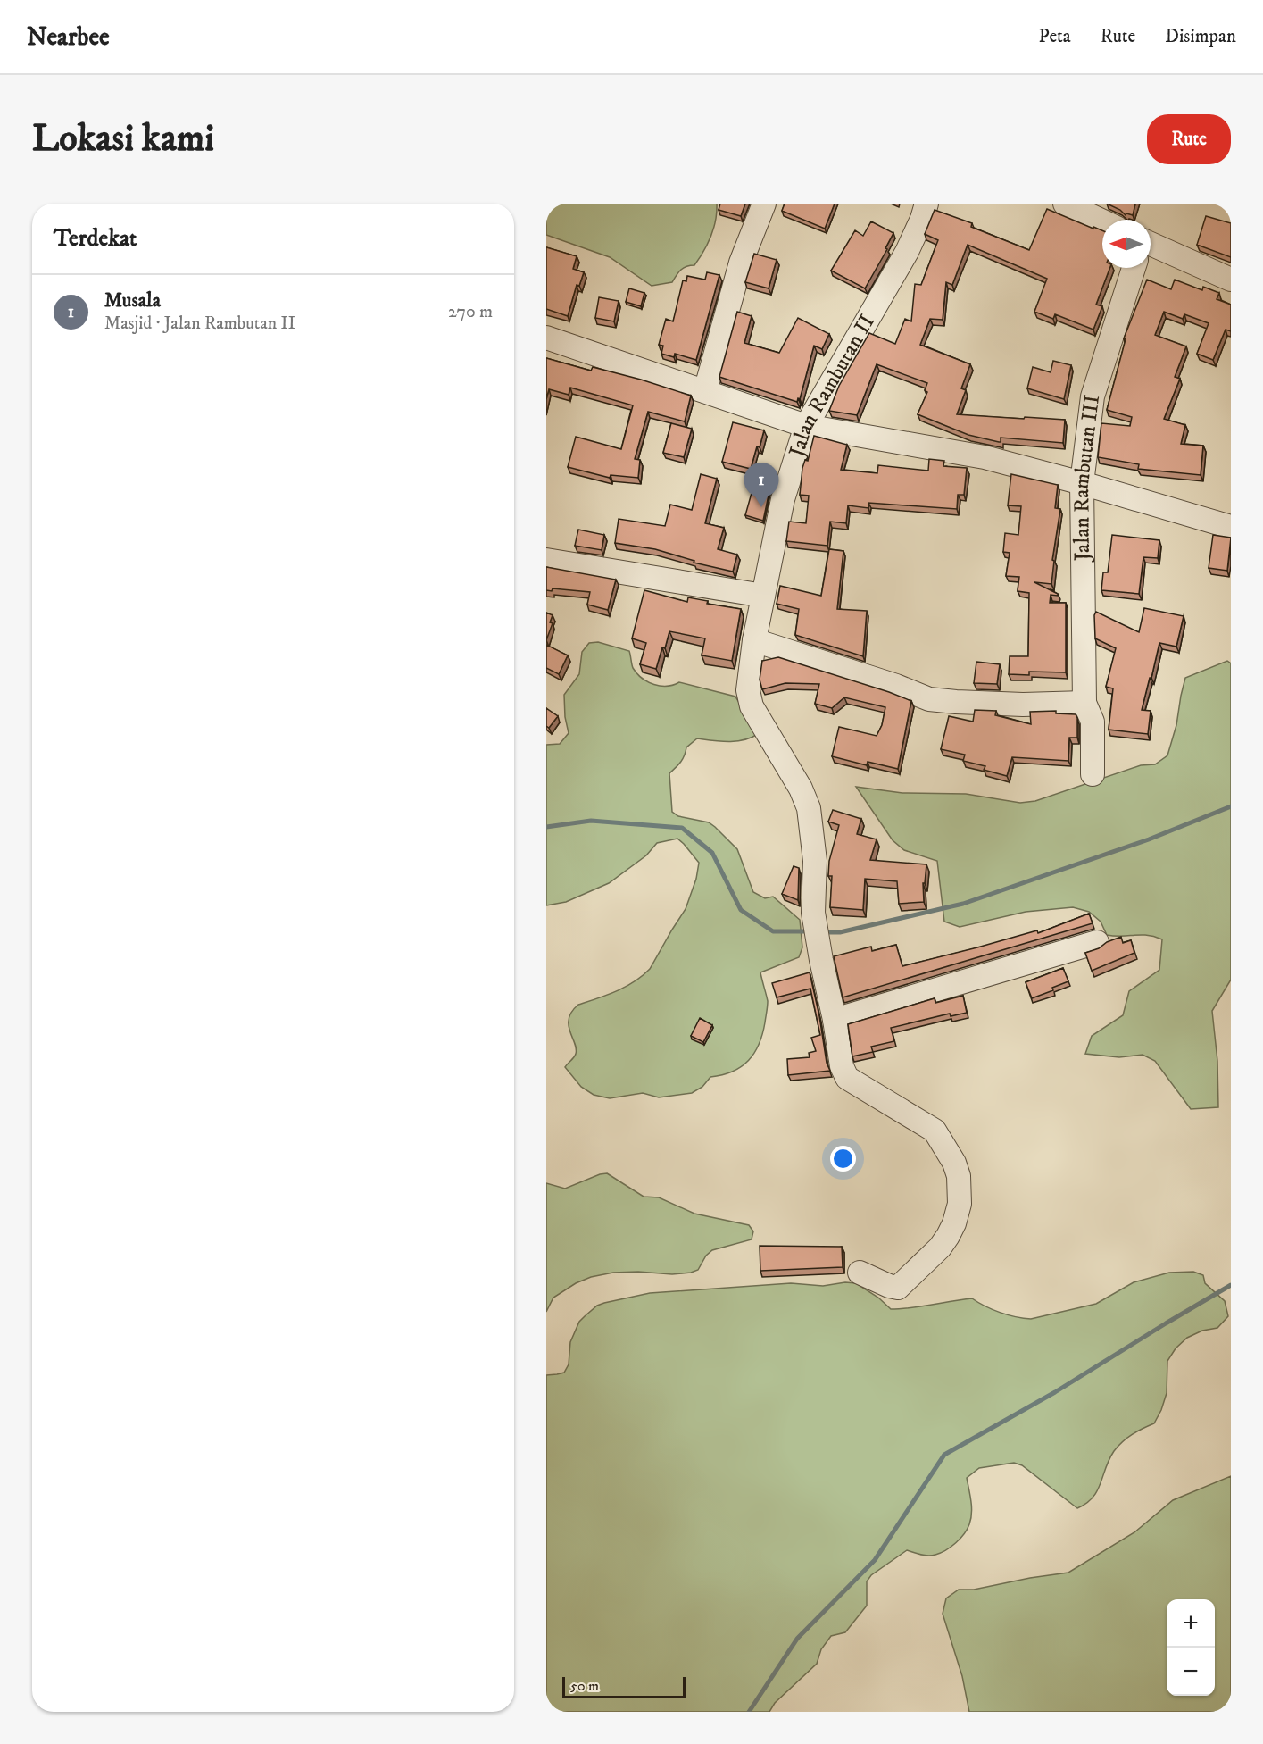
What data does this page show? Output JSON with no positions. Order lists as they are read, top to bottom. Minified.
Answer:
{"streets":{"street":["Jalan Rambutan II","Jalan Rambutan III"]},"scale_bar":"50 m","north":"left","page":{"header":"Nearbee","nav":["Peta","Rute","Disimpan"],"buttons":"Rute","title":"Lokasi kami","heading":"Terdekat","list":[{"mark":"1","name":"Musala","note":"Masjid · Jalan Rambutan II","value":"270 m"}],"pins":"1","map_buttons":["+","−"],"scale":"50 m"}}
